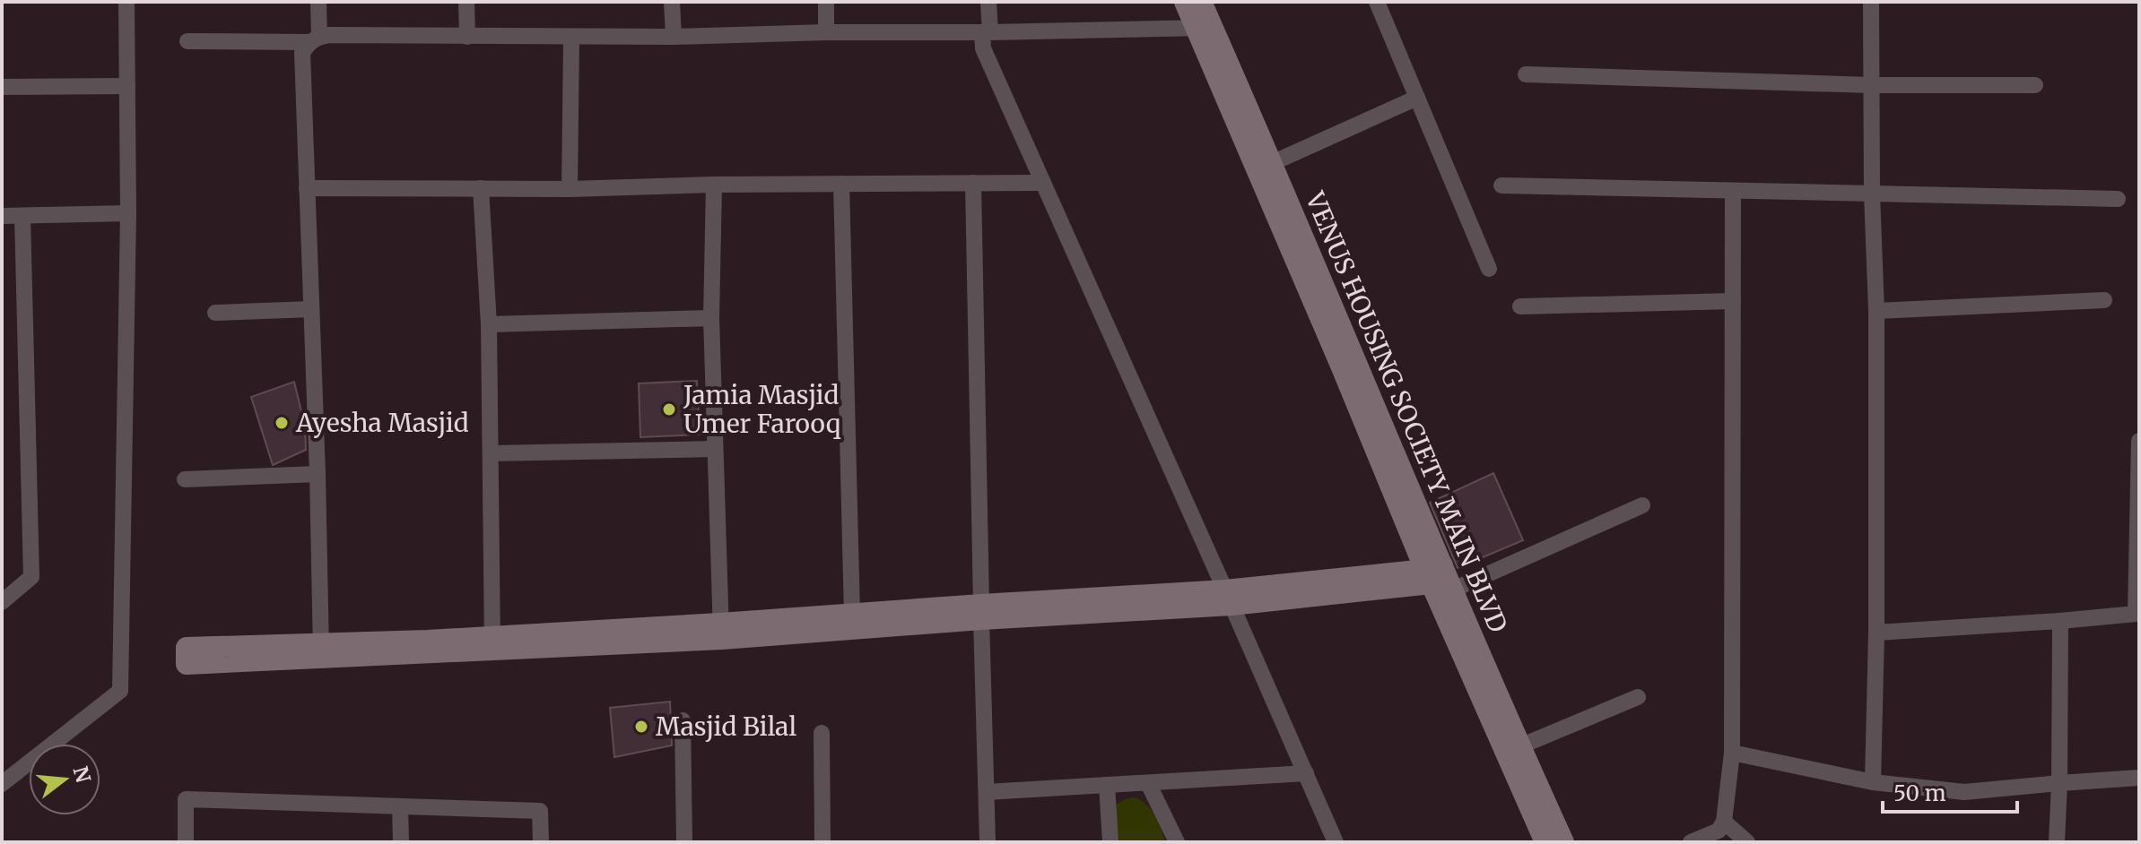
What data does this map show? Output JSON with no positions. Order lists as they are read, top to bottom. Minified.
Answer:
{"streets":{"street":["VENUS HOUSING SOCIETY MAIN BLVD"]},"places":["Jamia Masjid Umer Farooq","Ayesha Masjid","Masjid Bilal"],"scale_bar":"50 m","north":"right"}
